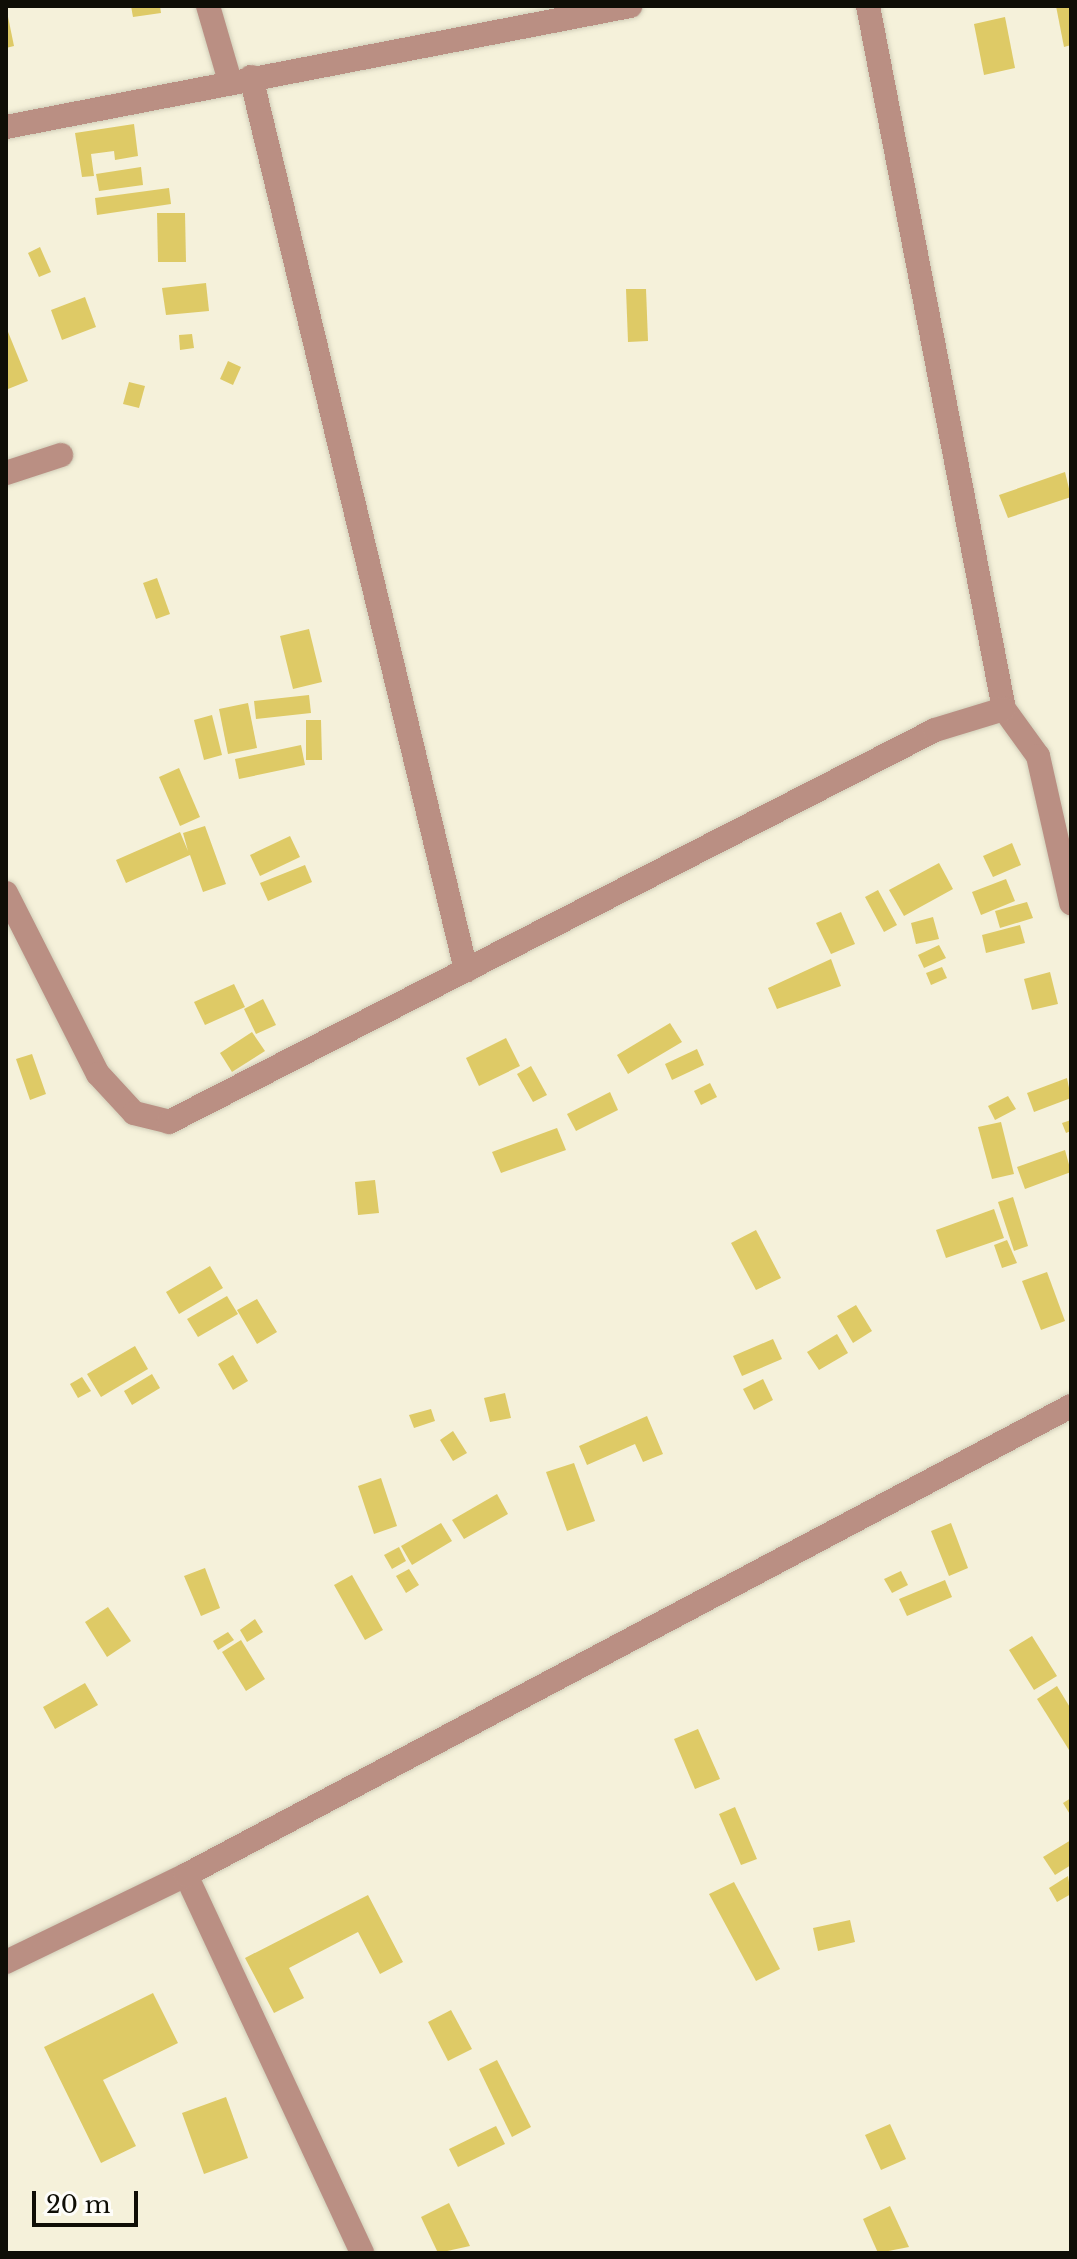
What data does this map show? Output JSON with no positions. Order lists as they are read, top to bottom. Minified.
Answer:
{"scale_bar":"20 m"}
